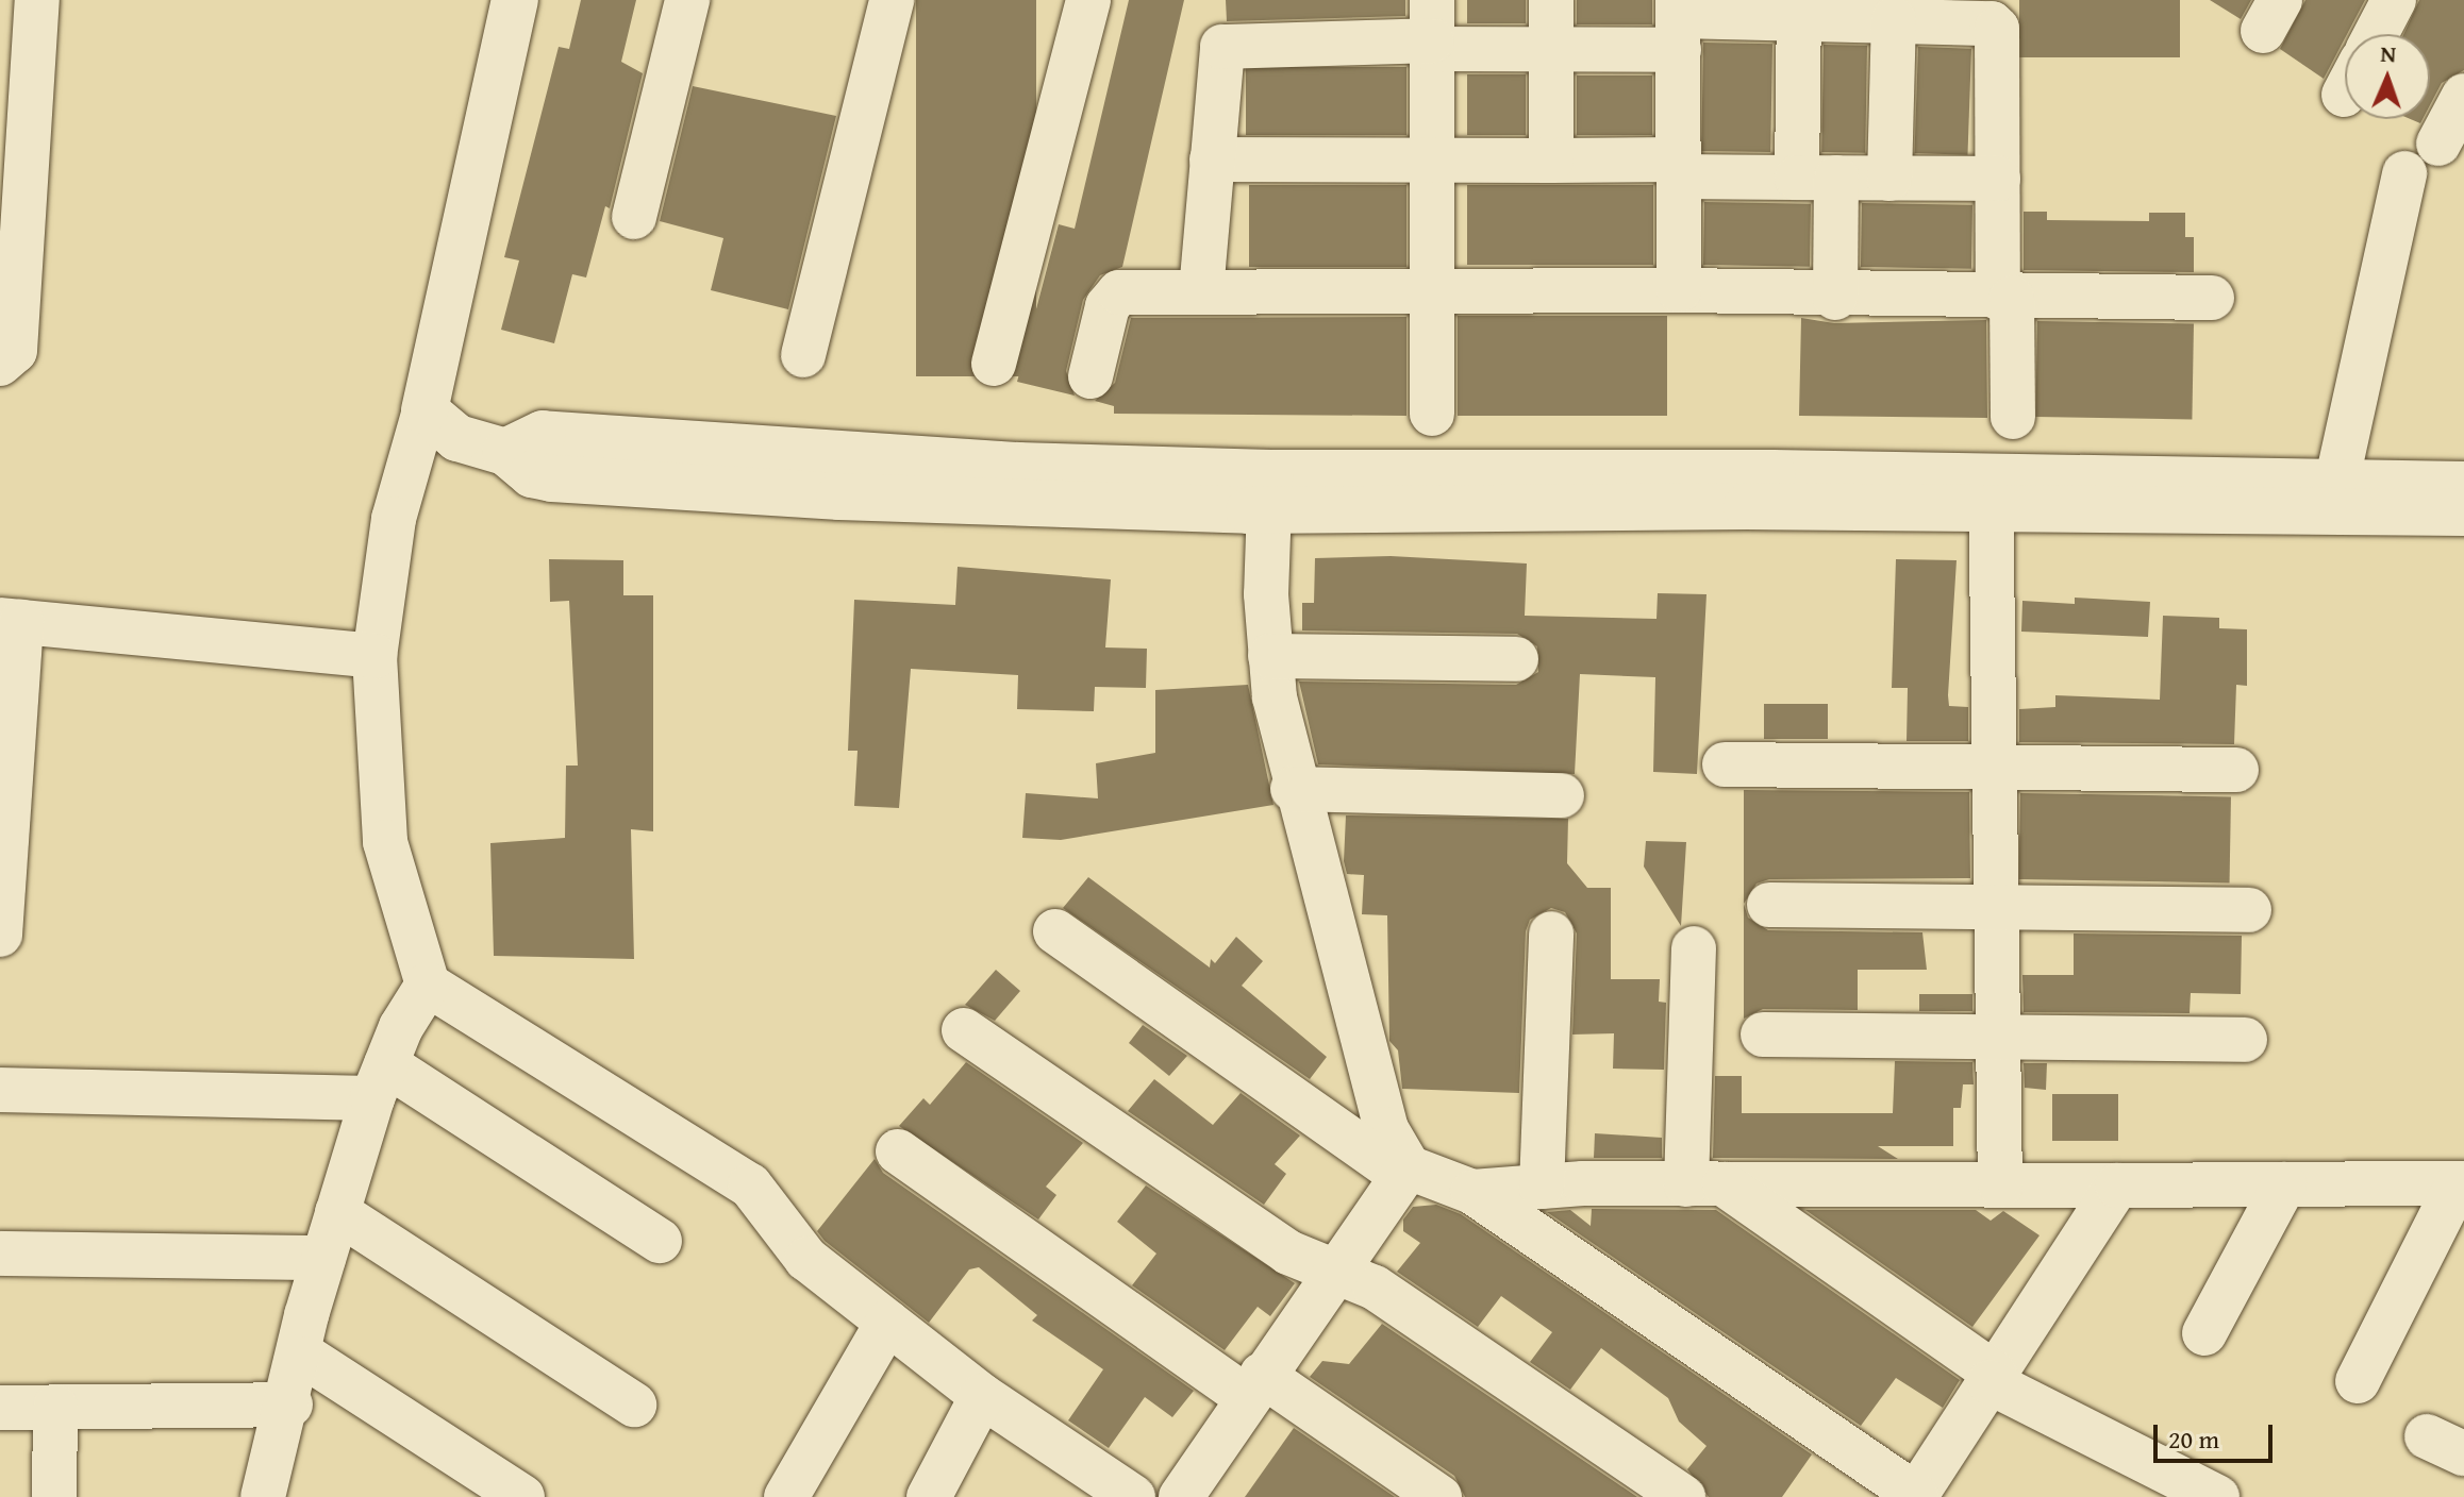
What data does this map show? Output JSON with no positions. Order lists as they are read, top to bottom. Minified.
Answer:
{"scale_bar":"20 m","north":"top"}
